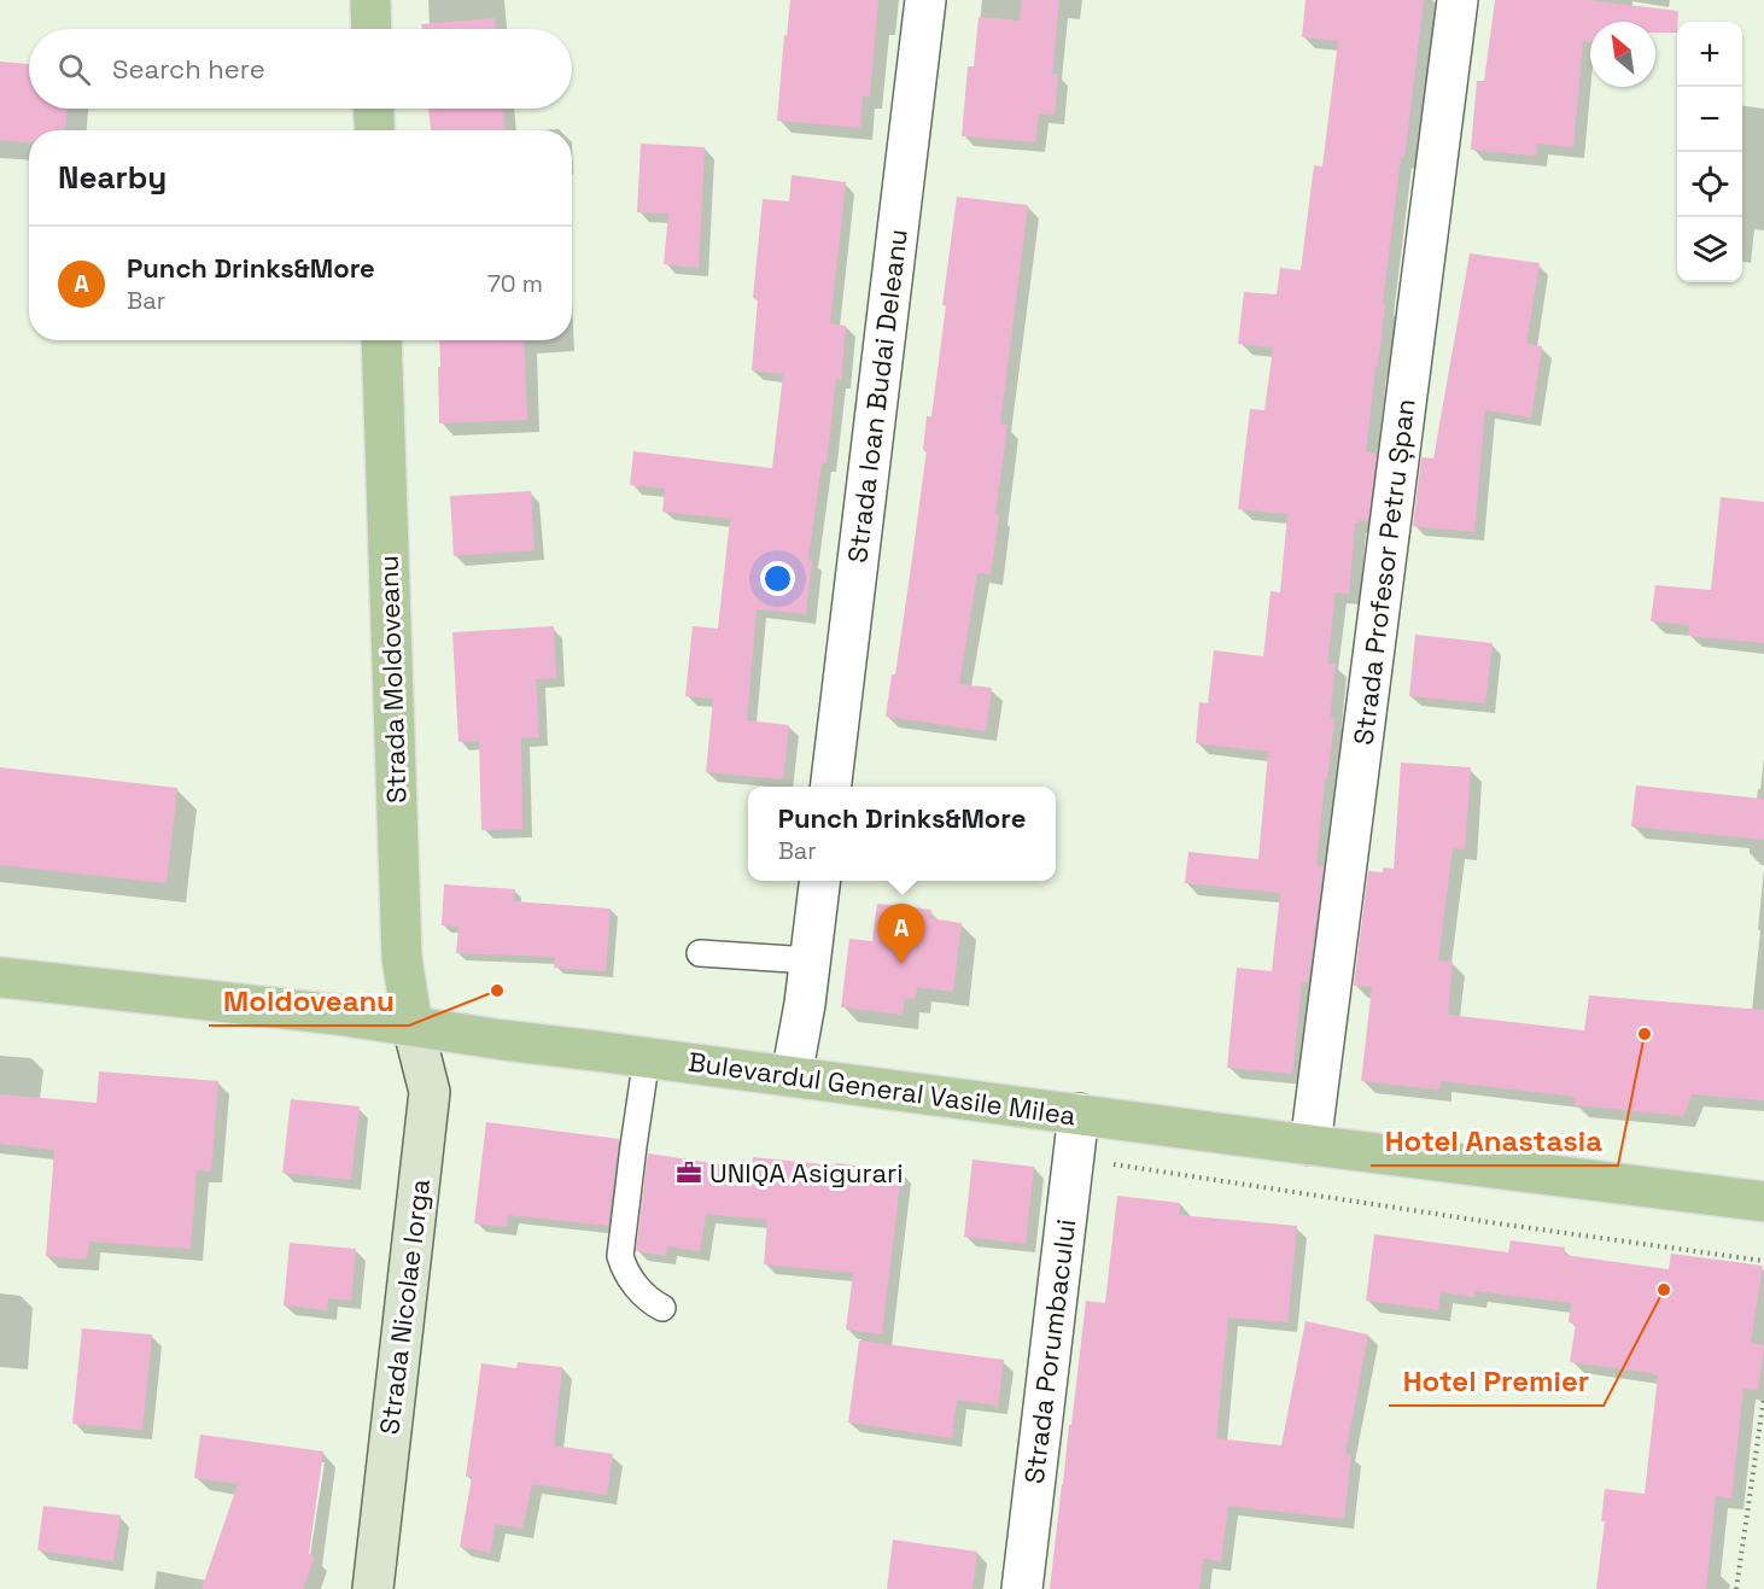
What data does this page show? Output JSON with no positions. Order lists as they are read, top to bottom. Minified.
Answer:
{"streets":{"main road":["Strada Moldoveanu","Bulevardul General Vasile Milea","Strada Nicolae Iorga"],"street":["Strada Ioan Budai Deleanu","Strada Profesor Petru Șpan","Strada Porumbacului"]},"crossings":[["Strada Profesor Petru Șpan","Bulevardul General Vasile Milea"],["Strada Moldoveanu","Bulevardul General Vasile Milea"],["Strada Moldoveanu","Strada Nicolae Iorga"],["Bulevardul General Vasile Milea","Strada Nicolae Iorga"],["Bulevardul General Vasile Milea","Strada Porumbacului"]],"places":{"other":["Moldoveanu","Hotel Anastasia","Hotel Premier"],"office":["UNIQA Asigurari"]},"north":"top left","page":{"map_buttons":["+","−"],"search":"Search here","heading":"Nearby","list":[{"mark":"A","name":"Punch Drinks&More","note":"Bar","value":"70 m"}],"popup":["Punch Drinks&More","Bar"],"pins":"A"}}
